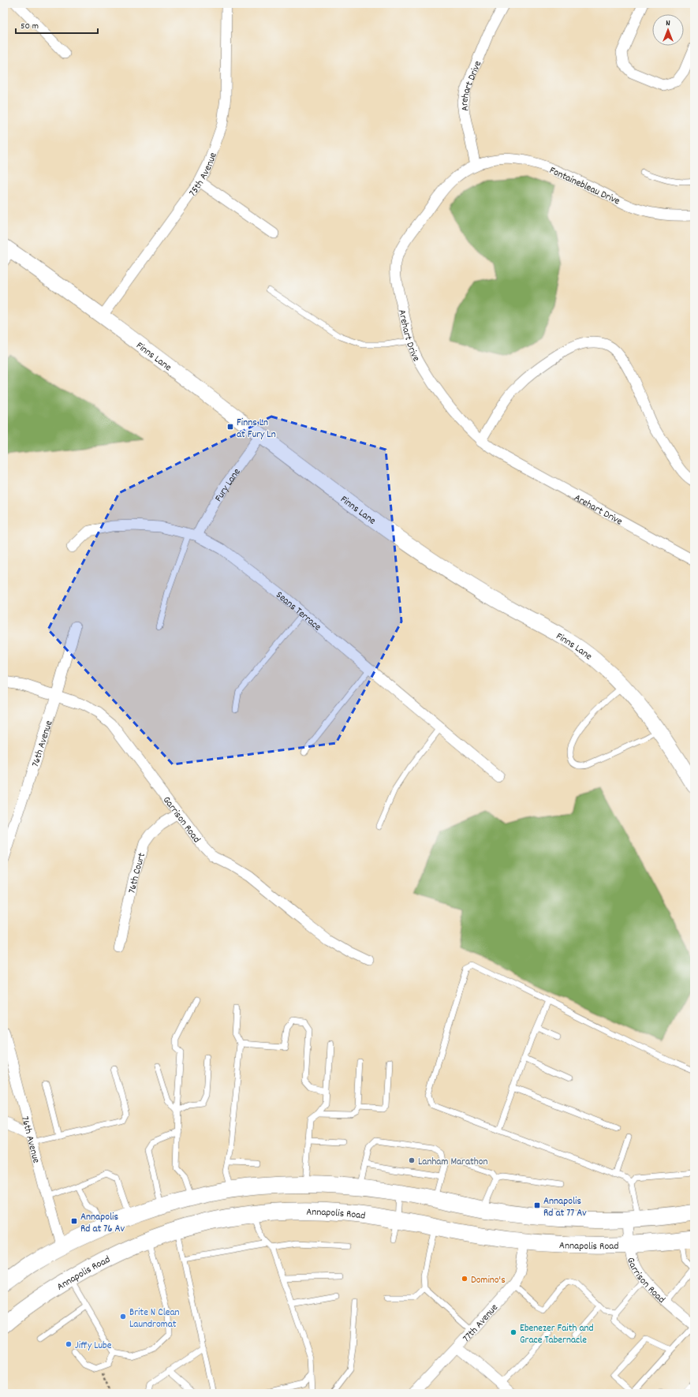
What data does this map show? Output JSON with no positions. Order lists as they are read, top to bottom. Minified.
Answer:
{"streets":{"main road":["Annapolis Road"],"street":["Arehart Drive","75th Avenue","Fontainebleau Drive","Finns Lane","Fury Lane","Seans Terrace","76th Avenue","Garrison Road","76th Court","77th Avenue"]},"crossings":[["Arehart Drive","Fontainebleau Drive"],["75th Avenue","Finns Lane"],["Finns Lane","Fury Lane"],["Fury Lane","Seans Terrace"],["76th Avenue","Garrison Road"],["Garrison Road","76th Court"],["Garrison Road","Annapolis Road"],["Annapolis Road","77th Avenue"]],"places":{"transit":["Finns Ln at Fury Ln","Annapolis Rd at 77 Av","Annapolis Rd at 76 Av"],"other":["Lanham Marathon","Domino's","Brite N Clean Laundromat","Ebenezer Faith and Grace Tabernacle","Jiffy Lube"]},"scale_bar":"50 m","north":"top"}
